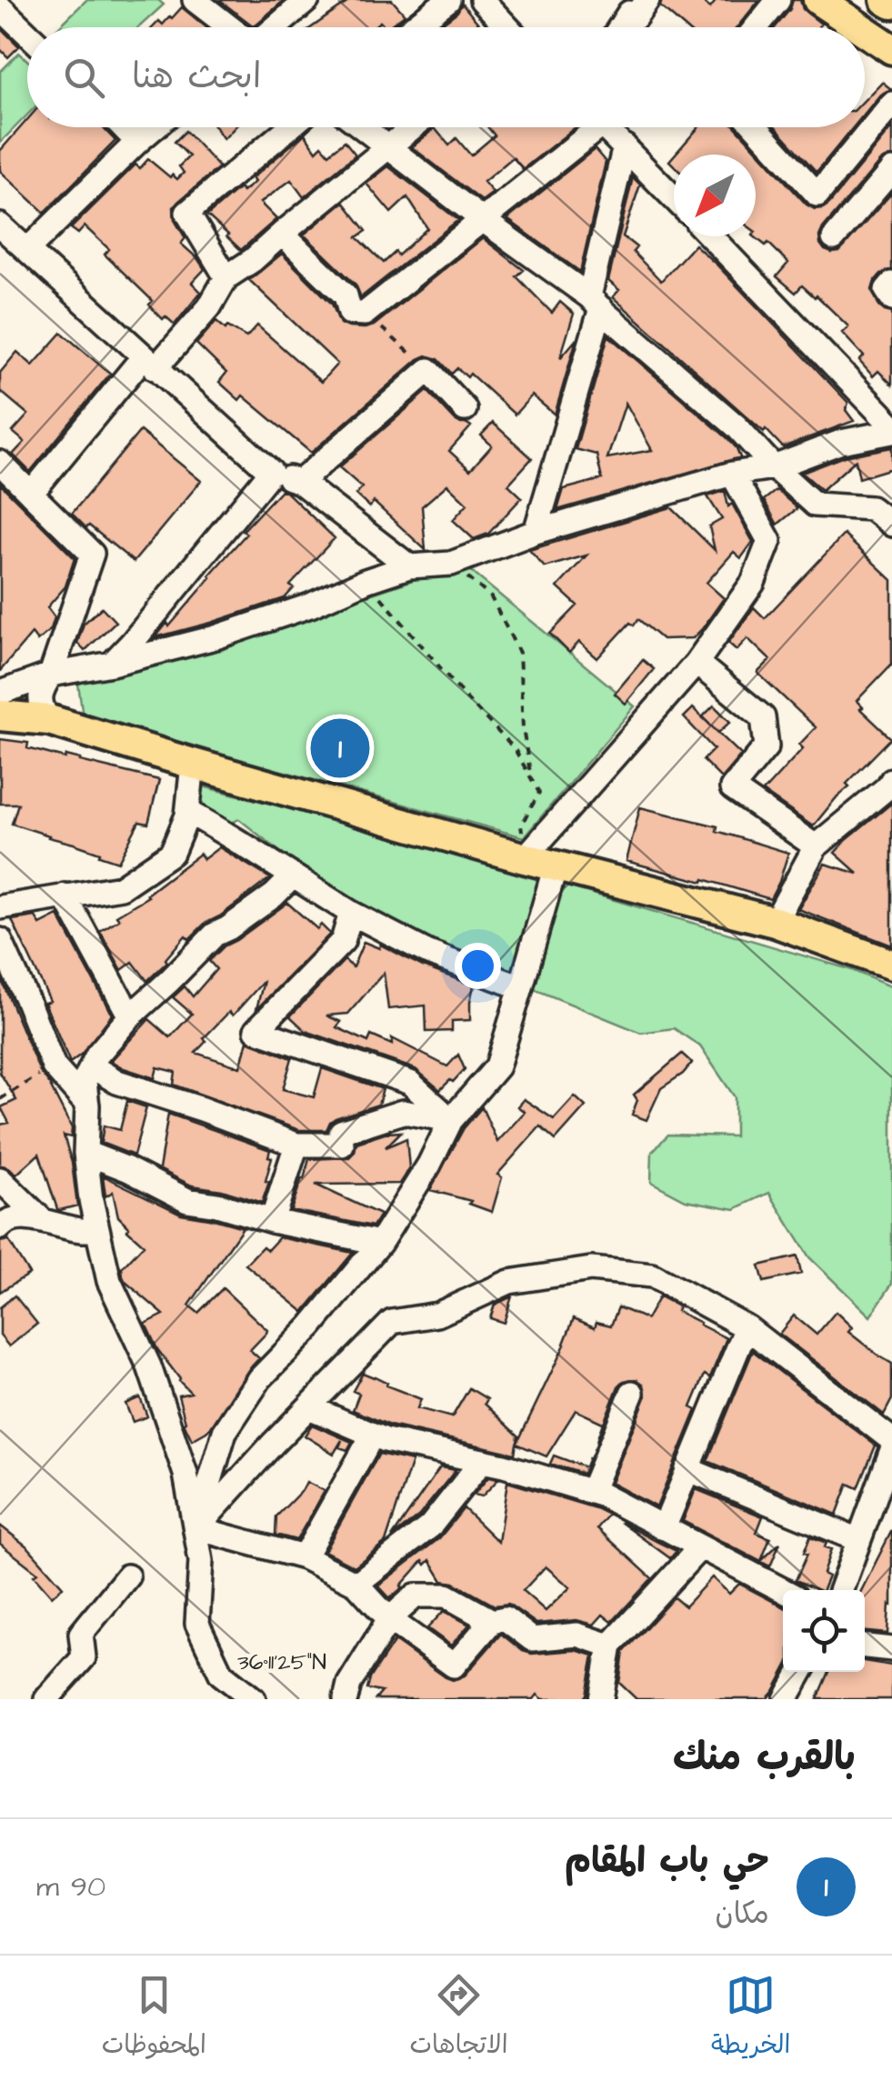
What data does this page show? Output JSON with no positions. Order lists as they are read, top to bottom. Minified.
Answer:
{"north":"bottom left","page":{"search":"ابحث هنا","pins":"1","heading":"بالقرب منك","list":[{"mark":"1","name":"حي باب المقام","note":"مكان","value":"90 m"}],"nav":["الخريطة","الاتجاهات","المحفوظات"]},"coordinates":["36°11'25\"N"]}
